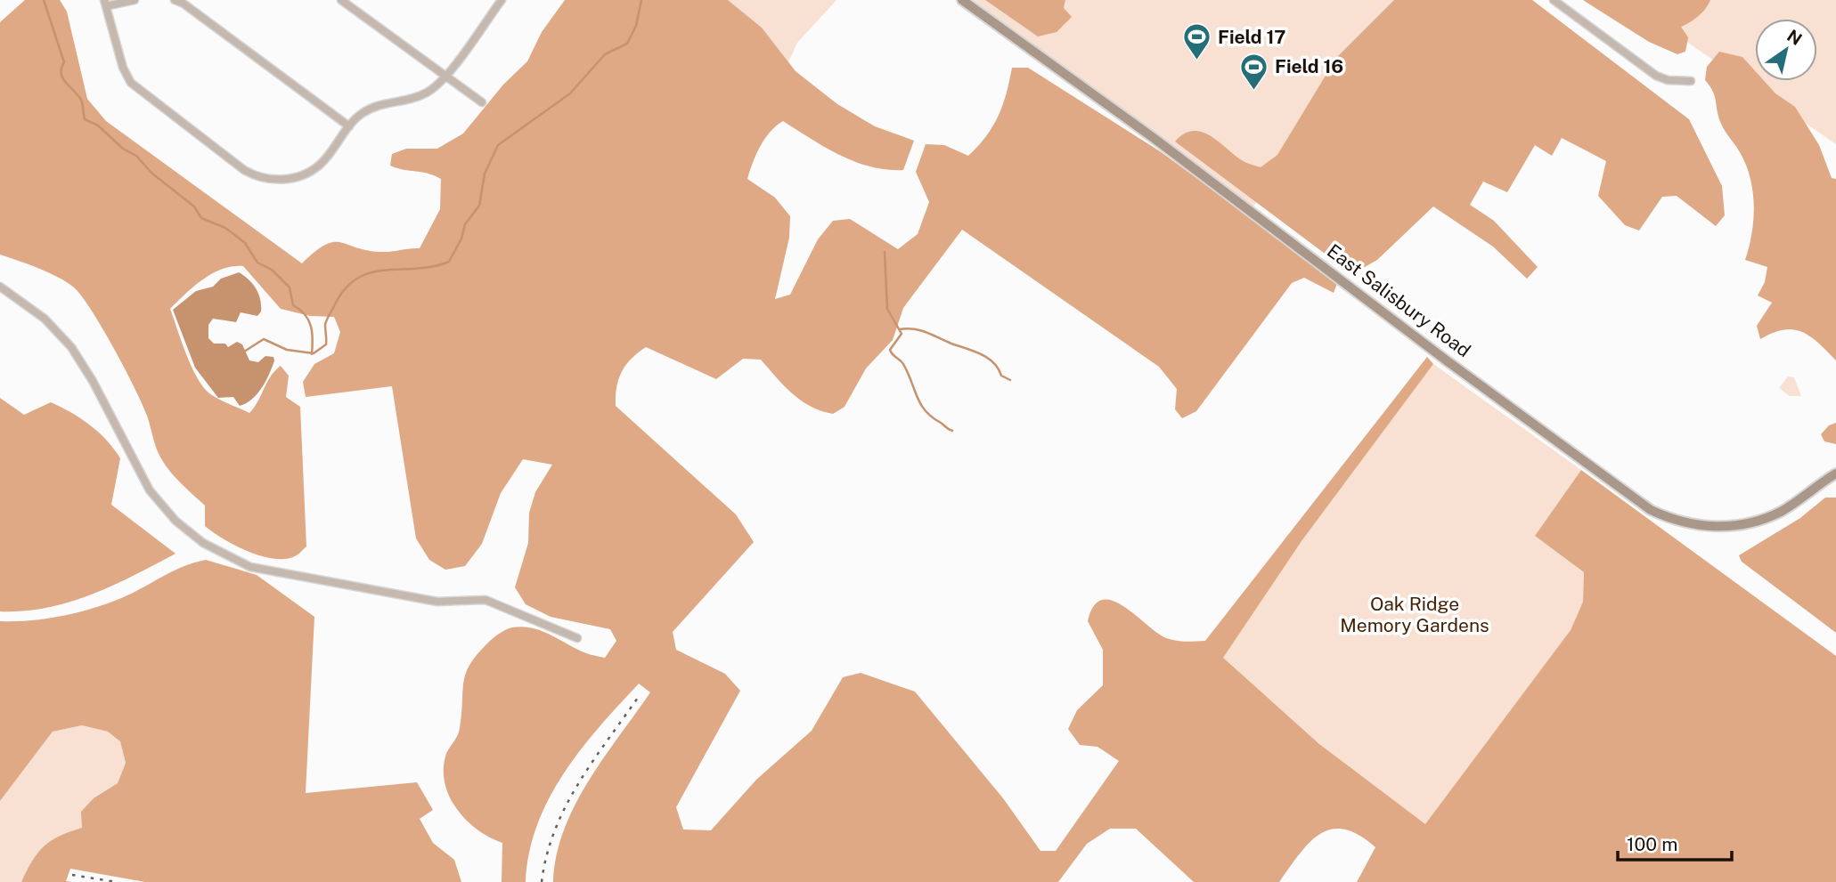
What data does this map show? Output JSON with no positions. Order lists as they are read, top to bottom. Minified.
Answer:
{"streets":{"street":["East Salisbury Road"]},"parks":["Oak Ridge Memory Gardens"],"places":{"sports":["Field 17","Field 16"]},"scale_bar":"100 m","north":"top right"}
